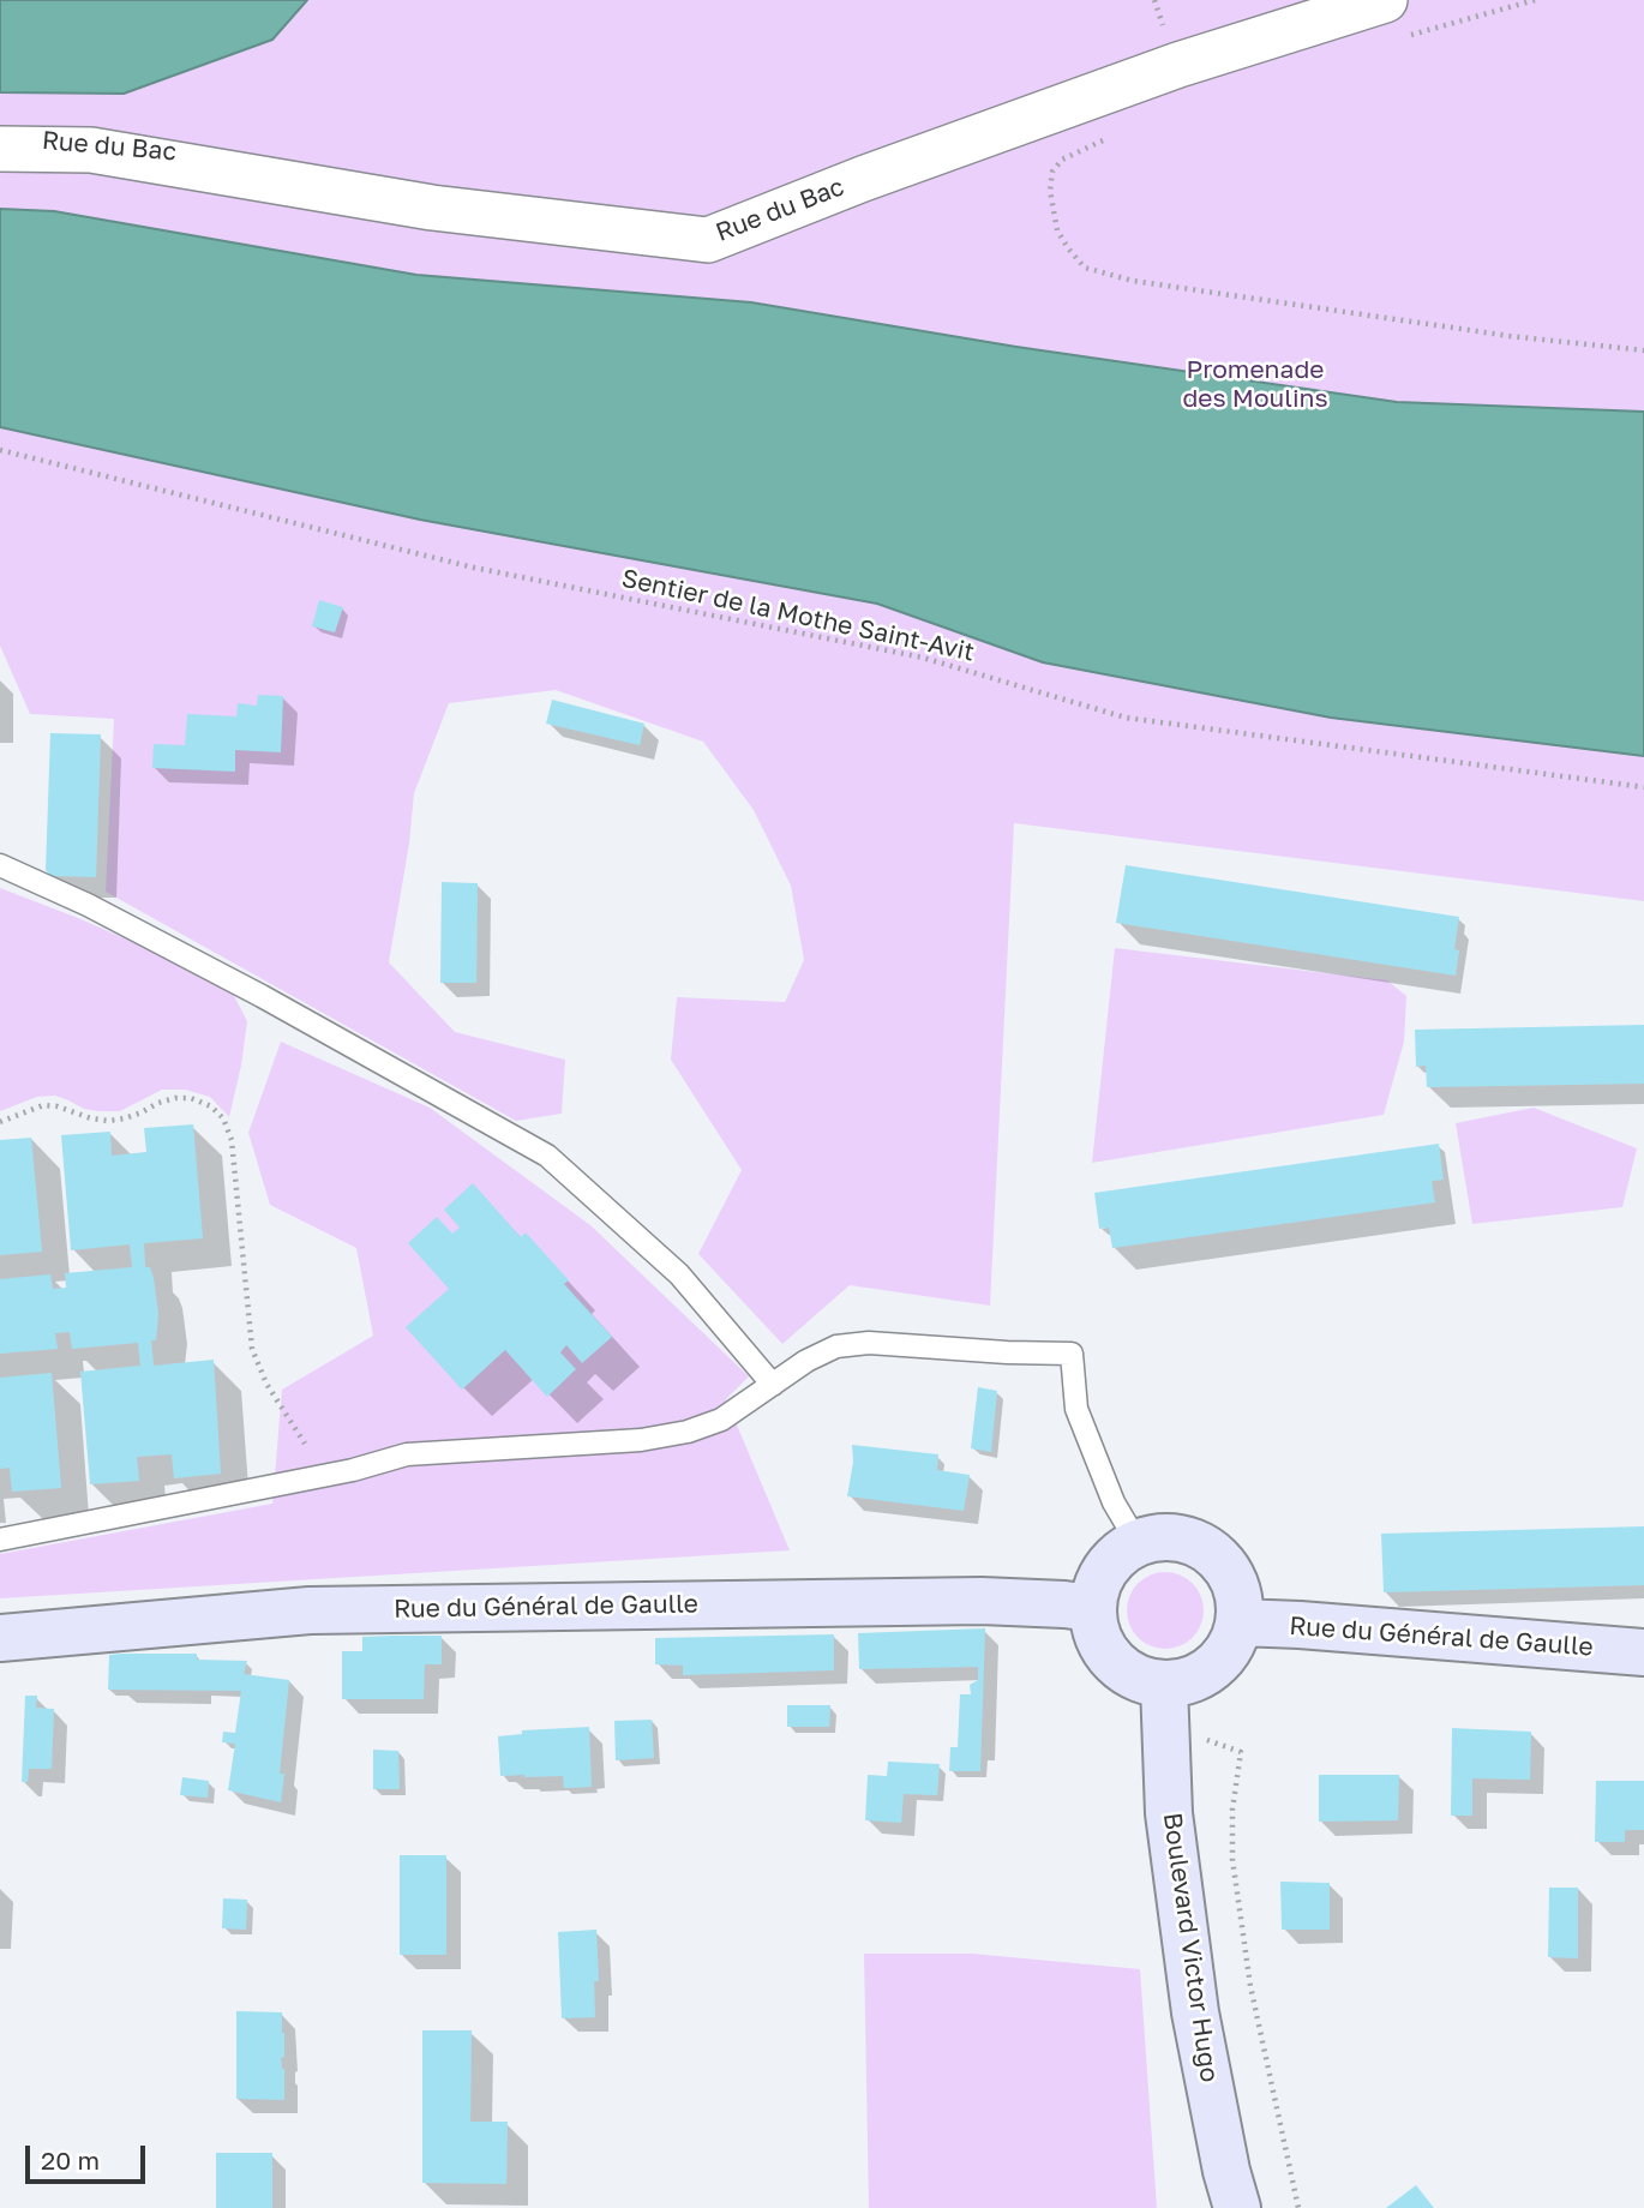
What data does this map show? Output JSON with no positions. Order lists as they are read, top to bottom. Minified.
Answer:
{"streets":{"main road":["Rue du Général de Gaulle","Boulevard Victor Hugo"],"street":["Rue du Bac"],"path":["Sentier de la Mothe Saint-Avit"]},"crossings":[["Rue du Général de Gaulle","Boulevard Victor Hugo"]],"parks":["Promenade des Moulins"],"scale_bar":"20 m"}
